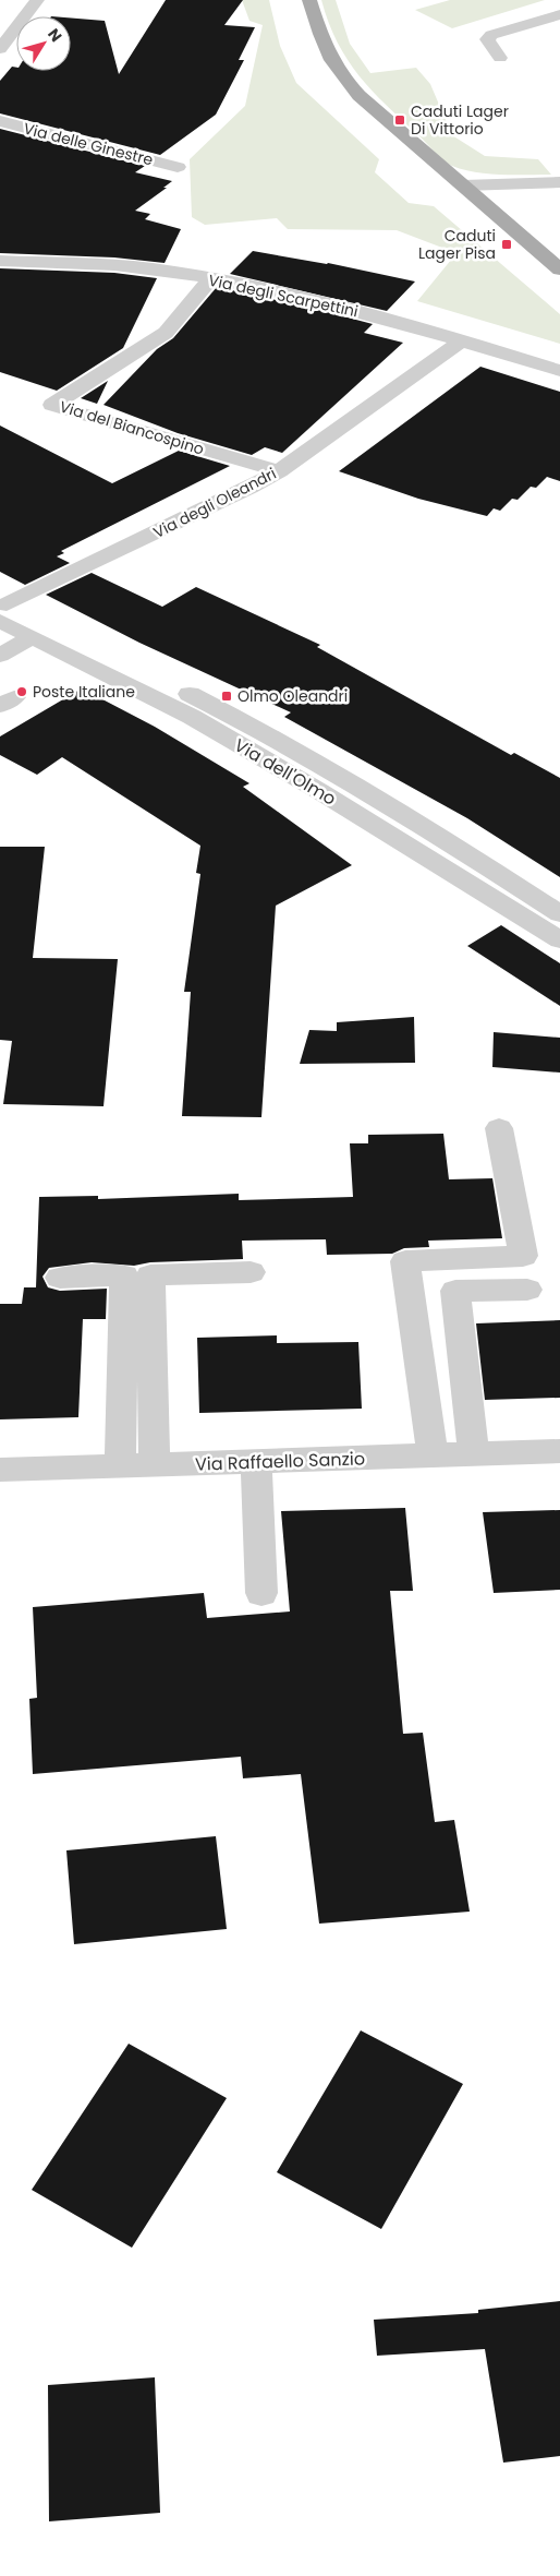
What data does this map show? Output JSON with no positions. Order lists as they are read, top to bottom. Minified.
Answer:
{"streets":{"street":["Via delle Ginestre","Via degli Scarpettini","Via del Biancospino","Via degli Oleandri","Via dell'Olmo","Via Raffaello Sanzio"]},"crossings":[["Via degli Scarpettini","Via del Biancospino"],["Via degli Scarpettini","Via degli Oleandri"],["Via del Biancospino","Via degli Oleandri"],["Via degli Oleandri","Via dell'Olmo"]],"places":{"transit":["Caduti Lager Di Vittorio","Caduti Lager Pisa","Olmo Oleandri"],"other":["Poste Italiane"]},"north":"top right"}
